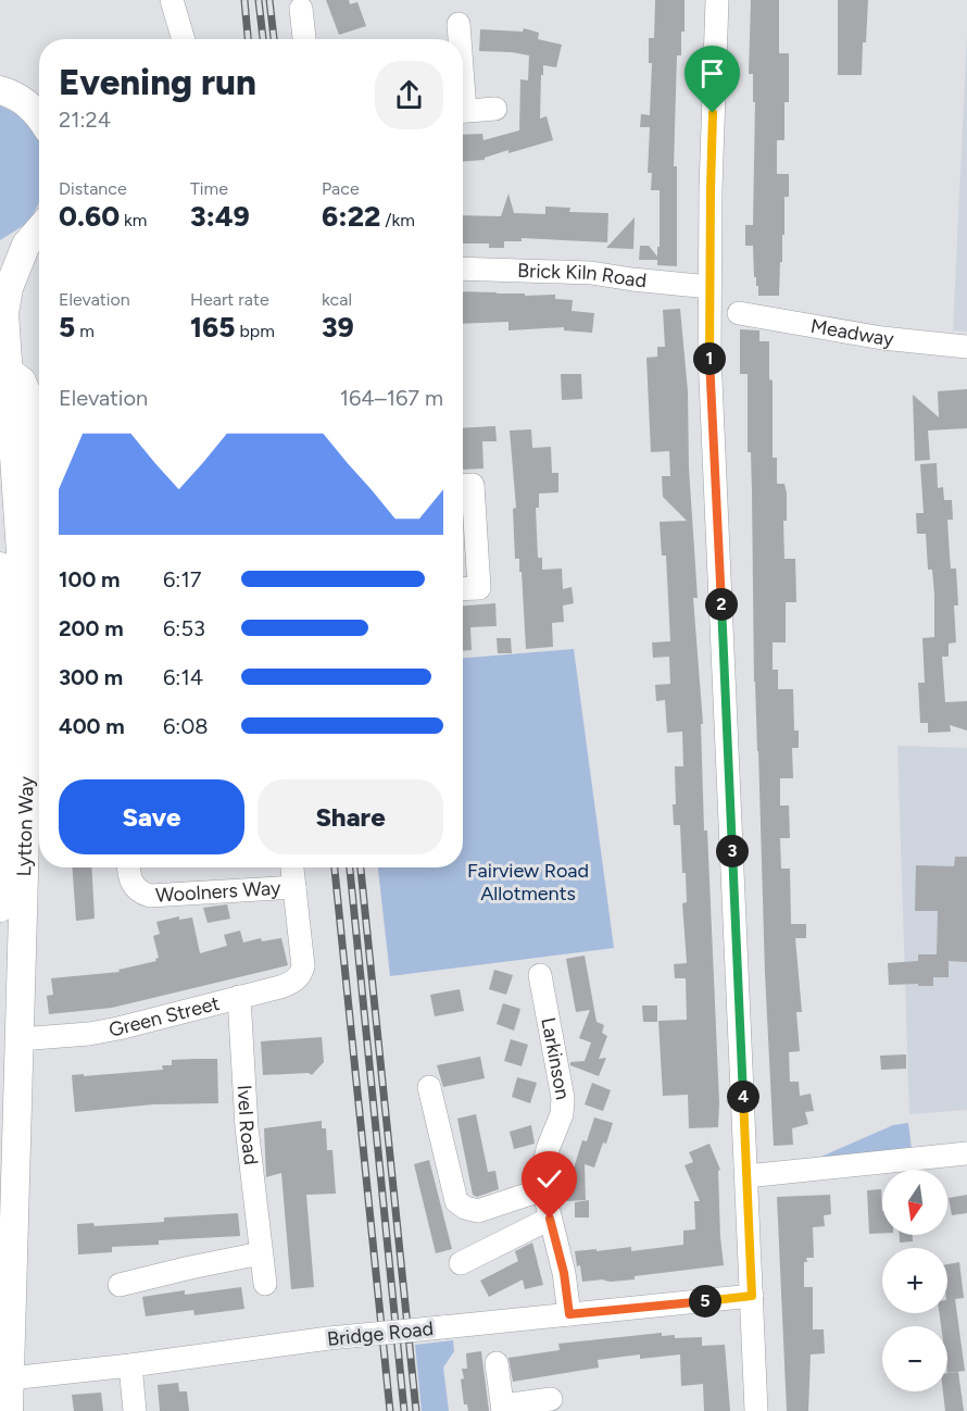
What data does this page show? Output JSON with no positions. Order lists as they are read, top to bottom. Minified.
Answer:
{"streets":{"main road":["Lytton Way"],"street":["Brick Kiln Road","Meadway","Woolners Way","Green Street","Larkinson","Ivel Road","Bridge Road"]},"crossings":[["Lytton Way","Green Street"],["Lytton Way","Bridge Road"],["Woolners Way","Green Street"],["Green Street","Ivel Road"],["Larkinson","Bridge Road"]],"parks":["Fairview Road Allotments"],"north":"bottom","page":{"heading":["Evening run","21:24"],"stats":[["Distance","0.60 km"],["Time","3:49"],["Pace","6:22 /km"],["Elevation","5 m"],["Heart rate","165 bpm"],["kcal","39"]],"pins":["1","2","3","4","5"],"chart":["Elevation","164–167 m"],"list":[{"name":"100 m","note":"6:17"},{"name":"200 m","note":"6:53"},{"name":"300 m","note":"6:14"},{"name":"400 m","note":"6:08"}],"buttons":["Save","Share"],"map_buttons":["+","−"]}}
